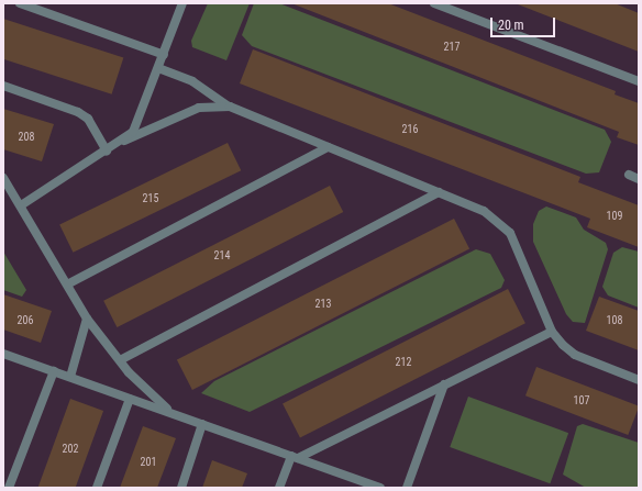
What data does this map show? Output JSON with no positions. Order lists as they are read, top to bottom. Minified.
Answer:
{"house_numbers":["217","216","208","215","109","214","213","206","108","212","107","202","201"],"scale_bar":"20 m"}
